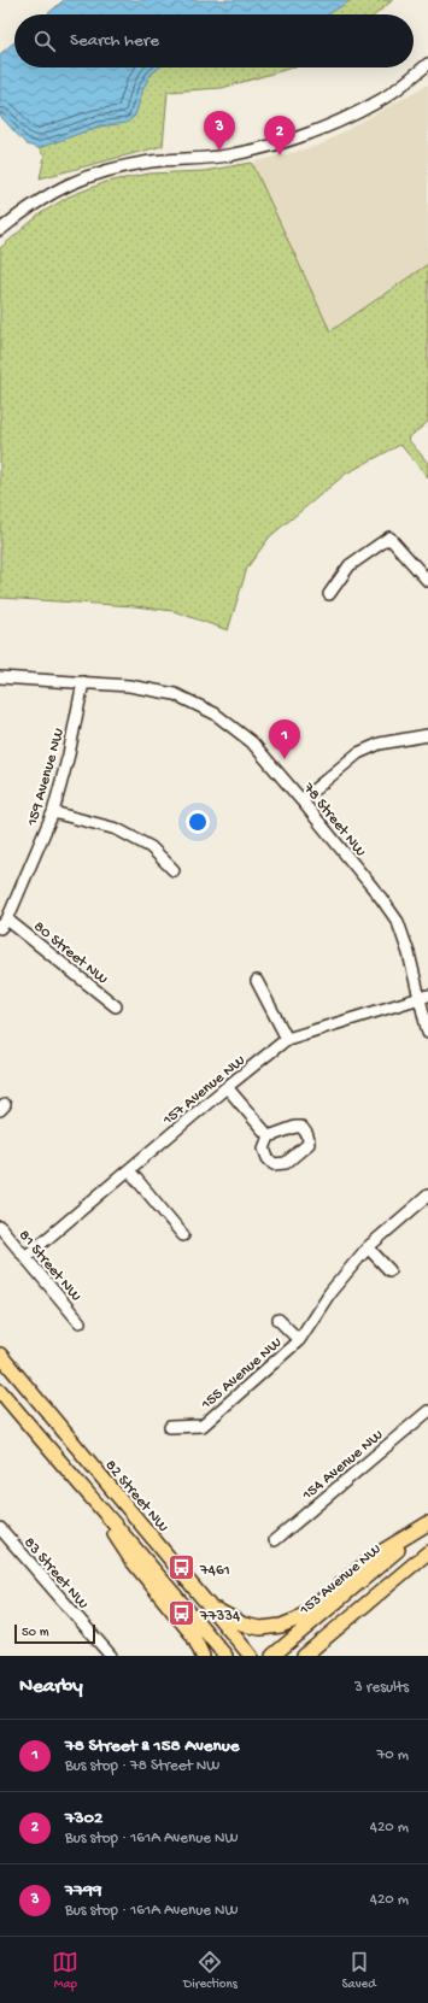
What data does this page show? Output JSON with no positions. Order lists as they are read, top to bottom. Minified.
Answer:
{"streets":{"main road":["82 Street NW","153 Avenue NW"],"street":["159 Avenue NW","78 Street NW","80 Street NW","157 Avenue NW","81 Street NW","155 Avenue NW","154 Avenue NW","83 Street NW"]},"crossings":[["159 Avenue NW","78 Street NW"],["159 Avenue NW","80 Street NW"],["78 Street NW","157 Avenue NW"],["157 Avenue NW","81 Street NW"]],"places":{"bus stop":["7461","77334"]},"scale_bar":"50 m","page":{"search":"Search here","pins":["3","2","1"],"scale":"50 m","heading":["Nearby","3 results"],"list":[{"mark":"1","name":"78 Street & 158 Avenue","note":"Bus stop · 78 Street NW","value":"70 m"},{"mark":"2","name":"7302","note":"Bus stop · 161A Avenue NW","value":"420 m"},{"mark":"3","name":"7799","note":"Bus stop · 161A Avenue NW","value":"420 m"}],"nav":["Map","Directions","Saved"]}}
